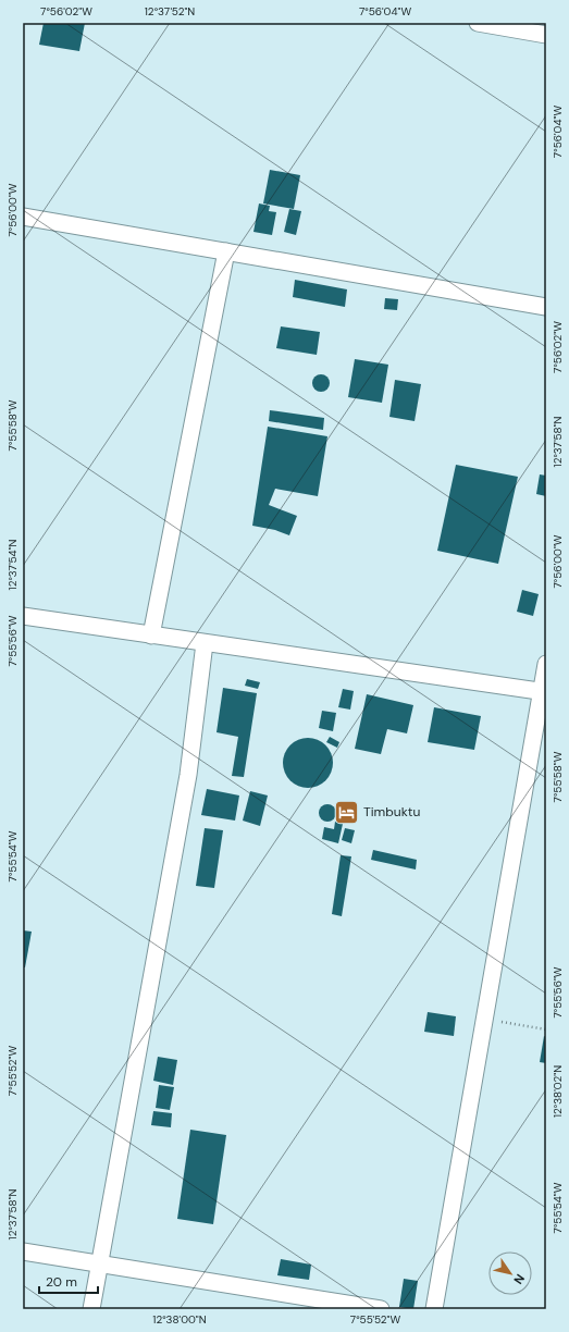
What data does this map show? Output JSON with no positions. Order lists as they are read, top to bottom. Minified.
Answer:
{"places":{"hotel":["Timbuktu"]},"scale_bar":"20 m","north":"bottom right","coordinates":["7°56'02\"W","12°37'52\"N","7°56'04\"W","7°56'00\"W","7°55'58\"W","12°37'58\"N","12°37'54\"N","7°55'56\"W","7°55'54\"W","7°55'52\"W","12°38'02\"N","12°38'00\"N"]}
